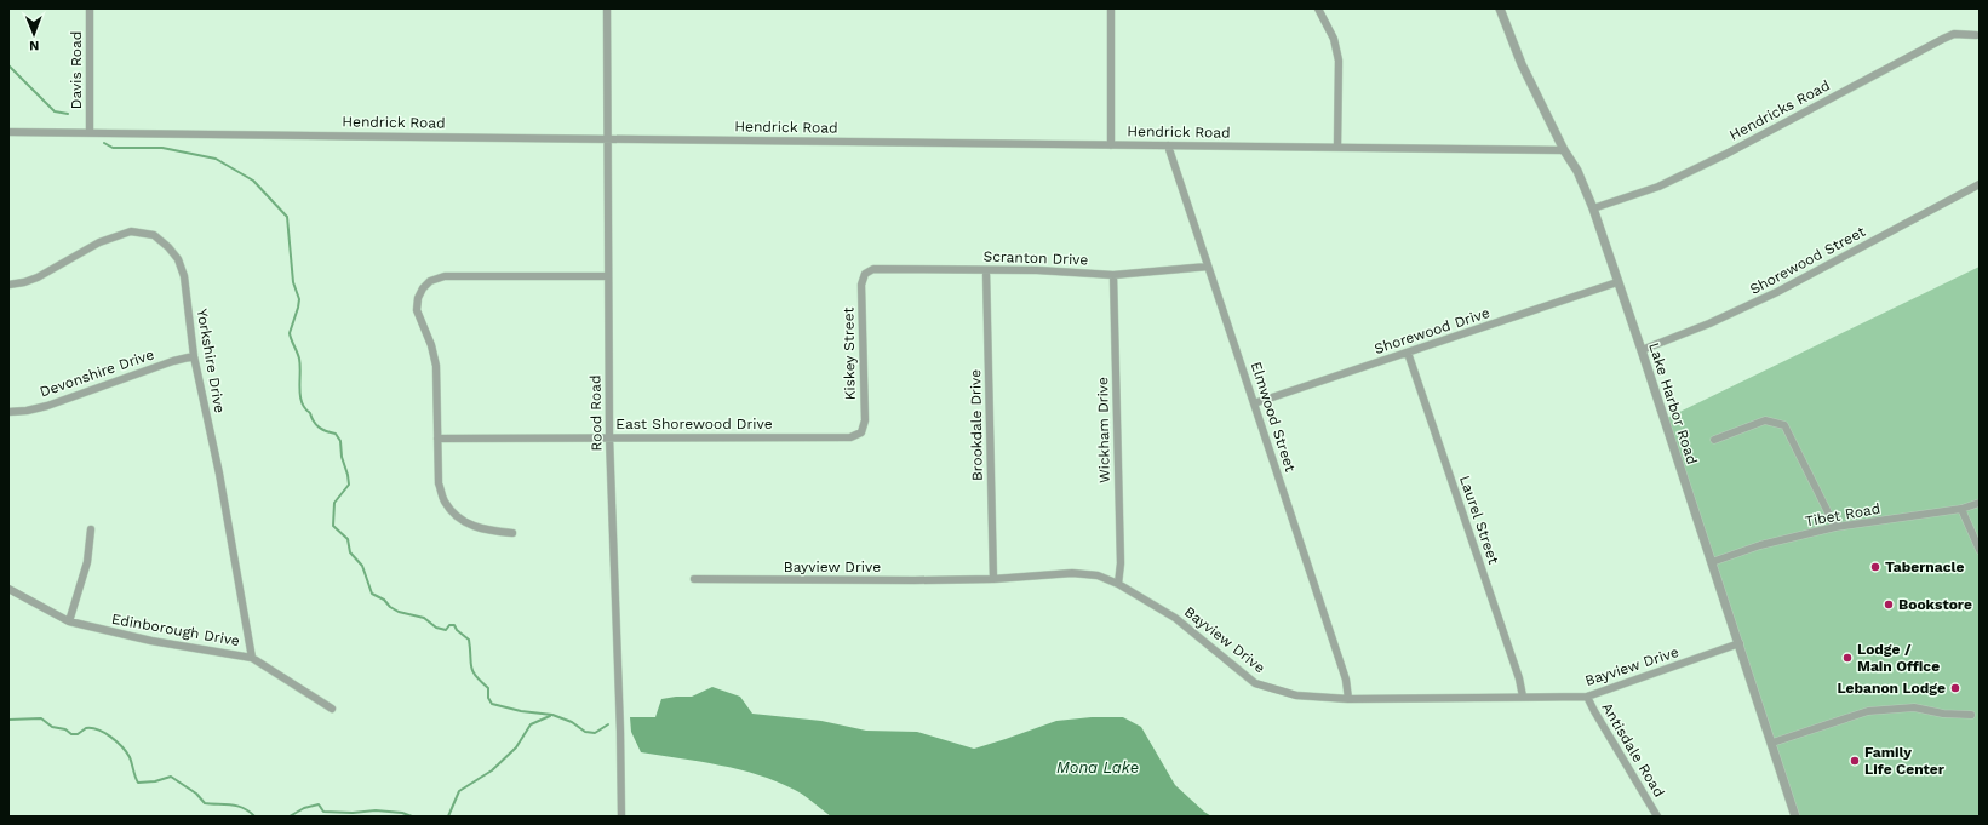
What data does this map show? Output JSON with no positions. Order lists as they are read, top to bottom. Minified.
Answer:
{"streets":{"street":["Davis Road","Hendricks Road","Hendrick Road","Scranton Drive","Shorewood Street","Shorewood Drive","Kiskey Street","Yorkshire Drive","Devonshire Drive","Lake Harbor Road","Rood Road","Elmwood Street","East Shorewood Drive","Brookdale Drive","Wickham Drive","Tibet Road","Laurel Street","Bayview Drive","Edinborough Drive","Antisdale Road"]},"crossings":[["Davis Road","Hendrick Road"],["Hendricks Road","Lake Harbor Road"],["Hendrick Road","Lake Harbor Road"],["Hendrick Road","Rood Road"],["Hendrick Road","Elmwood Street"],["Scranton Drive","Kiskey Street"],["Scranton Drive","Elmwood Street"],["Scranton Drive","Brookdale Drive"],["Scranton Drive","Wickham Drive"],["Shorewood Street","Lake Harbor Road"],["Shorewood Drive","Lake Harbor Road"],["Shorewood Drive","Elmwood Street"],["Shorewood Drive","Laurel Street"],["Kiskey Street","East Shorewood Drive"],["Yorkshire Drive","Devonshire Drive"],["Yorkshire Drive","Edinborough Drive"],["Lake Harbor Road","Tibet Road"],["Lake Harbor Road","Bayview Drive"],["Rood Road","East Shorewood Drive"],["Elmwood Street","Bayview Drive"],["Brookdale Drive","Bayview Drive"],["Wickham Drive","Bayview Drive"],["Laurel Street","Bayview Drive"],["Bayview Drive","Antisdale Road"]],"water":["Mona Lake"],"places":["Tabernacle","Bookstore","Lodge / Main Office","Lebanon Lodge","Family Life Center"],"north":"bottom"}
